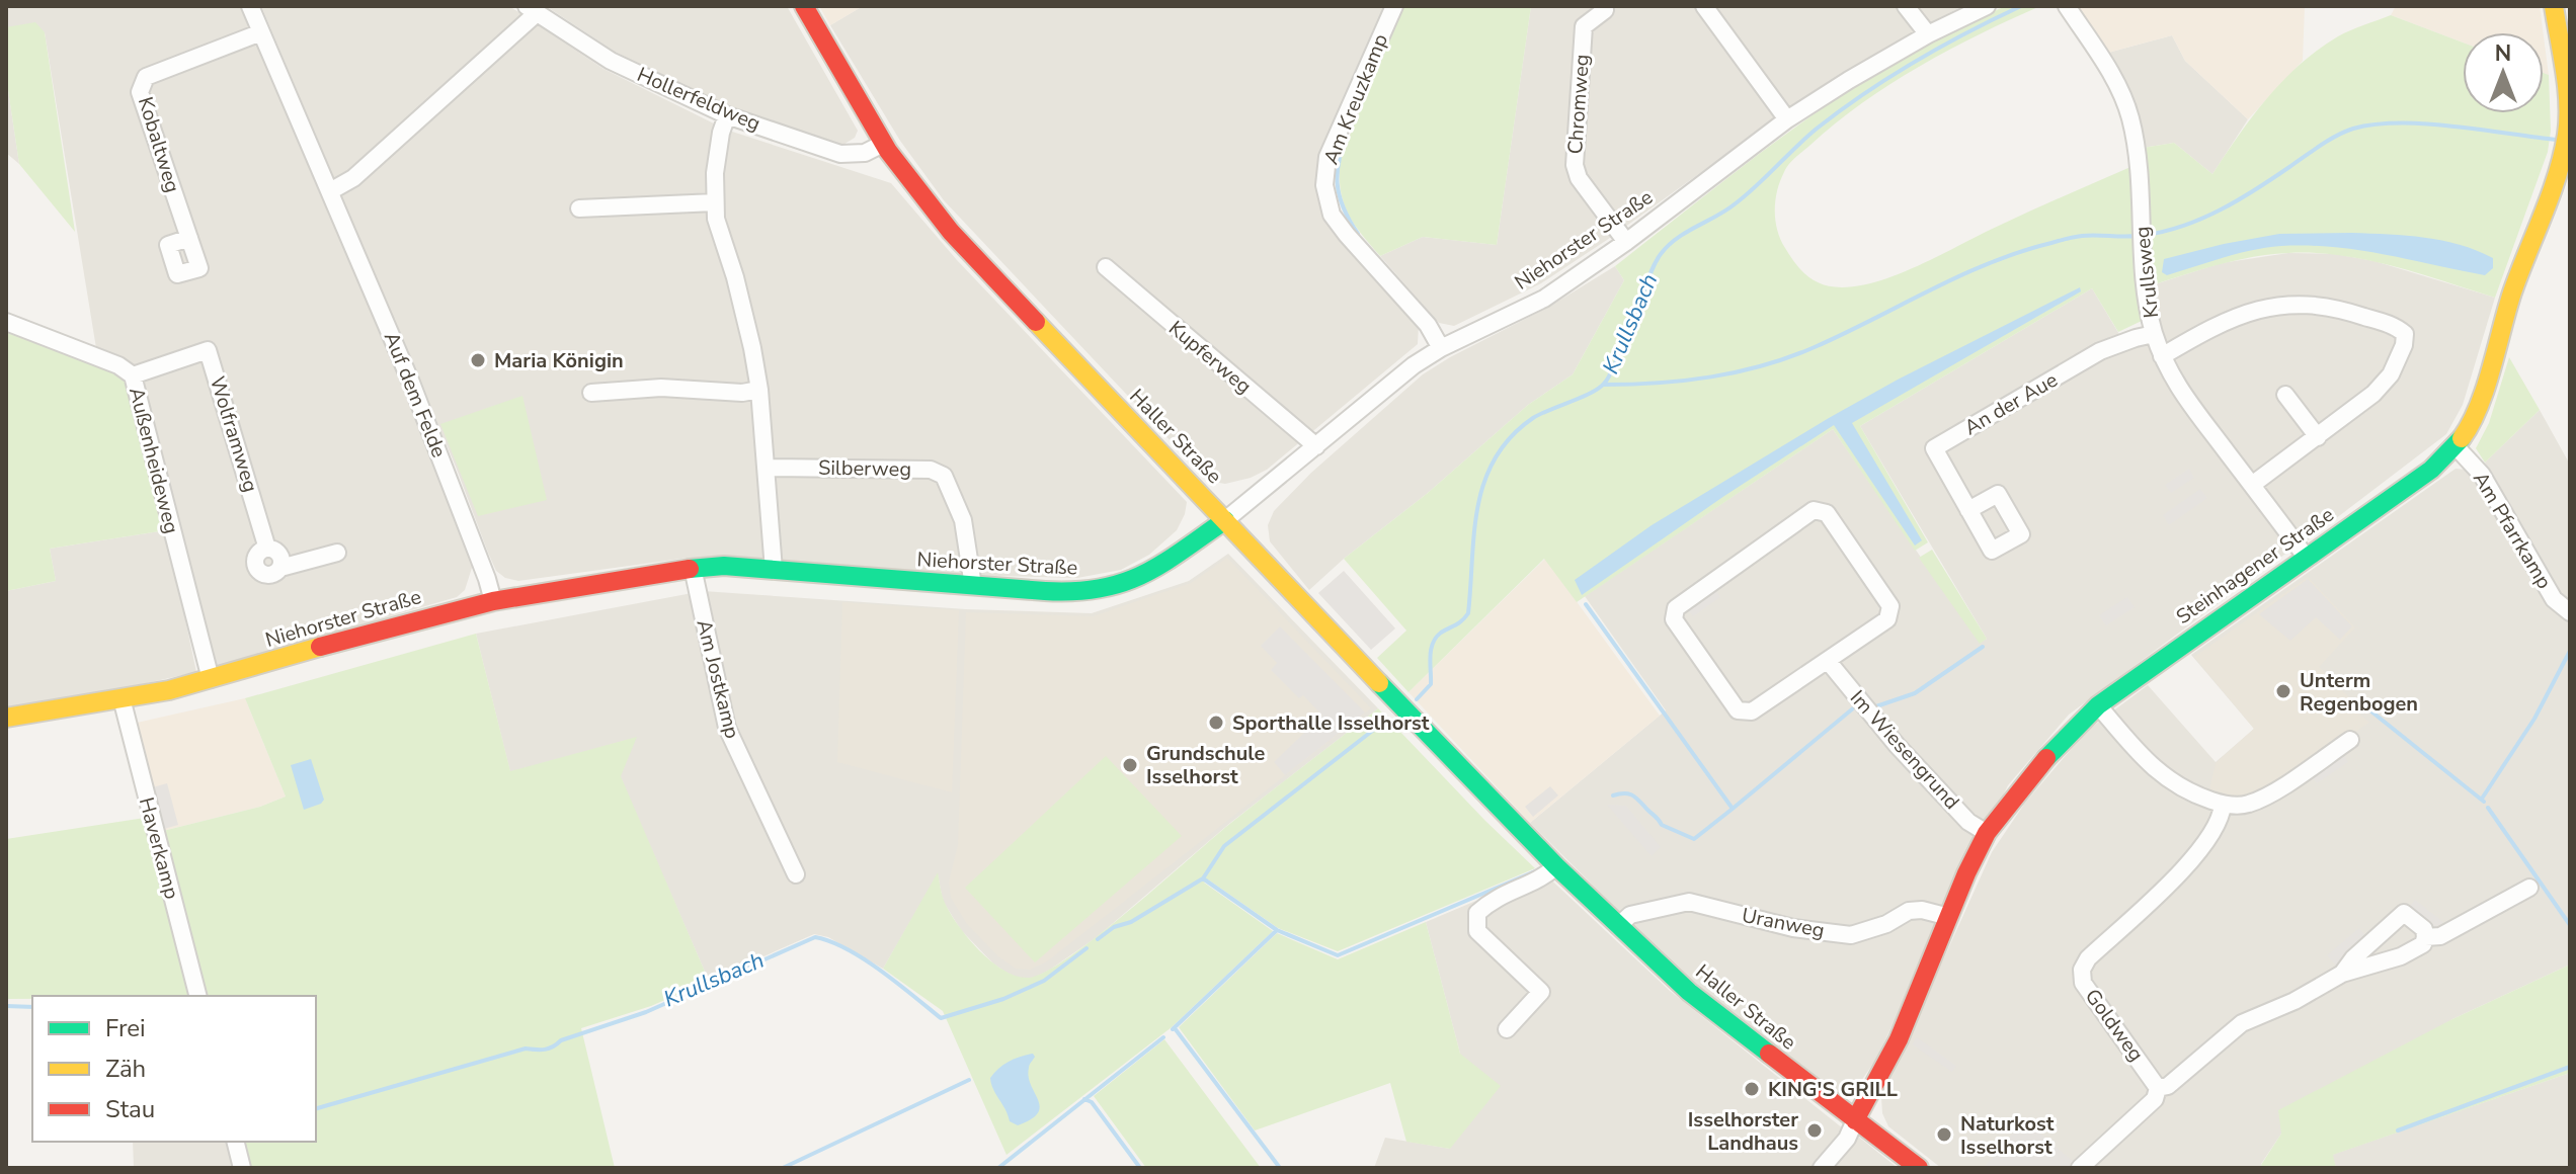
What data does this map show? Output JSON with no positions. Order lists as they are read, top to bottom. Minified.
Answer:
{"streets":{"street":["Hollerfeldweg","Am Kreuzkamp","Chromweg","Kobaltweg","Niehorster Straße","Krullsweg","Kupferweg","Auf dem Felde","An der Aue","Wolframweg","Haller Straße","Außenheideweg","Silberweg","Am Pfarrkamp","Steinhagener Straße","Am Jostkamp","Im Wiesengrund","Haverkamp","Uranweg","Goldweg"]},"crossings":[["Hollerfeldweg","Haller Straße"],["Am Kreuzkamp","Niehorster Straße"],["Chromweg","Niehorster Straße"],["Kobaltweg","Auf dem Felde"],["Niehorster Straße","Kupferweg"],["Niehorster Straße","Auf dem Felde"],["Niehorster Straße","Haller Straße"],["Niehorster Straße","Außenheideweg"],["Niehorster Straße","Silberweg"],["Niehorster Straße","Am Jostkamp"],["Niehorster Straße","Haverkamp"],["Krullsweg","An der Aue"],["Krullsweg","Steinhagener Straße"],["Wolframweg","Außenheideweg"],["Haller Straße","Steinhagener Straße"],["Haller Straße","Uranweg"],["Am Pfarrkamp","Steinhagener Straße"],["Steinhagener Straße","Im Wiesengrund"],["Steinhagener Straße","Uranweg"]],"water":["Krullsbach"],"places":["Maria Königin","Unterm Regenbogen","Sporthalle Isselhorst","Grundschule Isselhorst","KING'S GRILL","Isselhorster Landhaus","Naturkost Isselhorst"],"legend":["Frei","Zäh","Stau"],"north":"top"}
